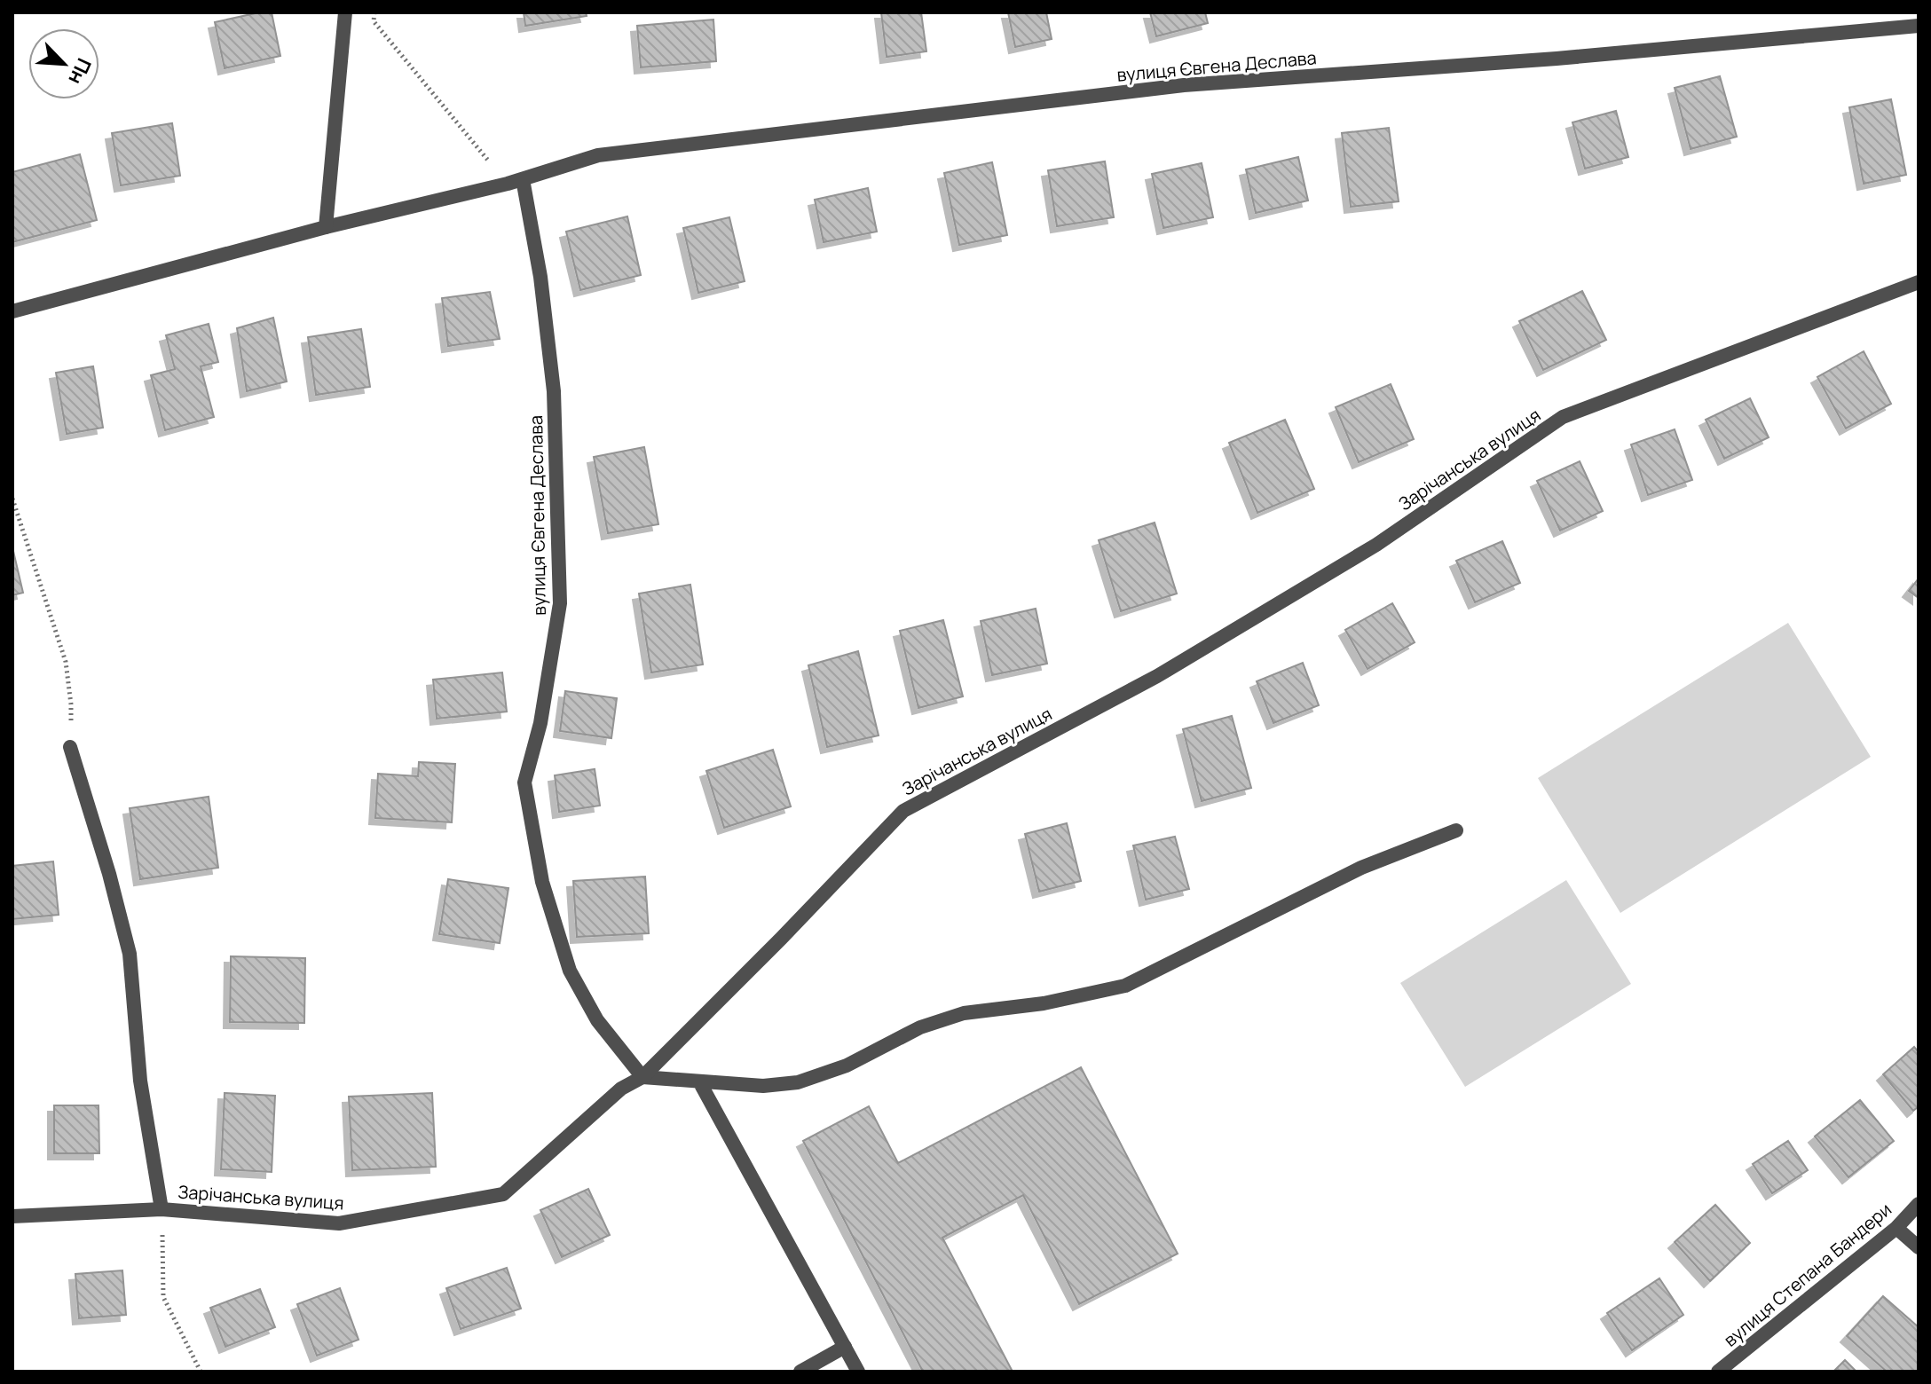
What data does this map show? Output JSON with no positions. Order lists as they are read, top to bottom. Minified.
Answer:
{"streets":{"street":["вулиця Євгена Деслава","Зарічанська вулиця","вулиця Степана Бандери"]},"crossings":[["вулиця Євгена Деслава","Зарічанська вулиця"]],"north":"bottom right"}
